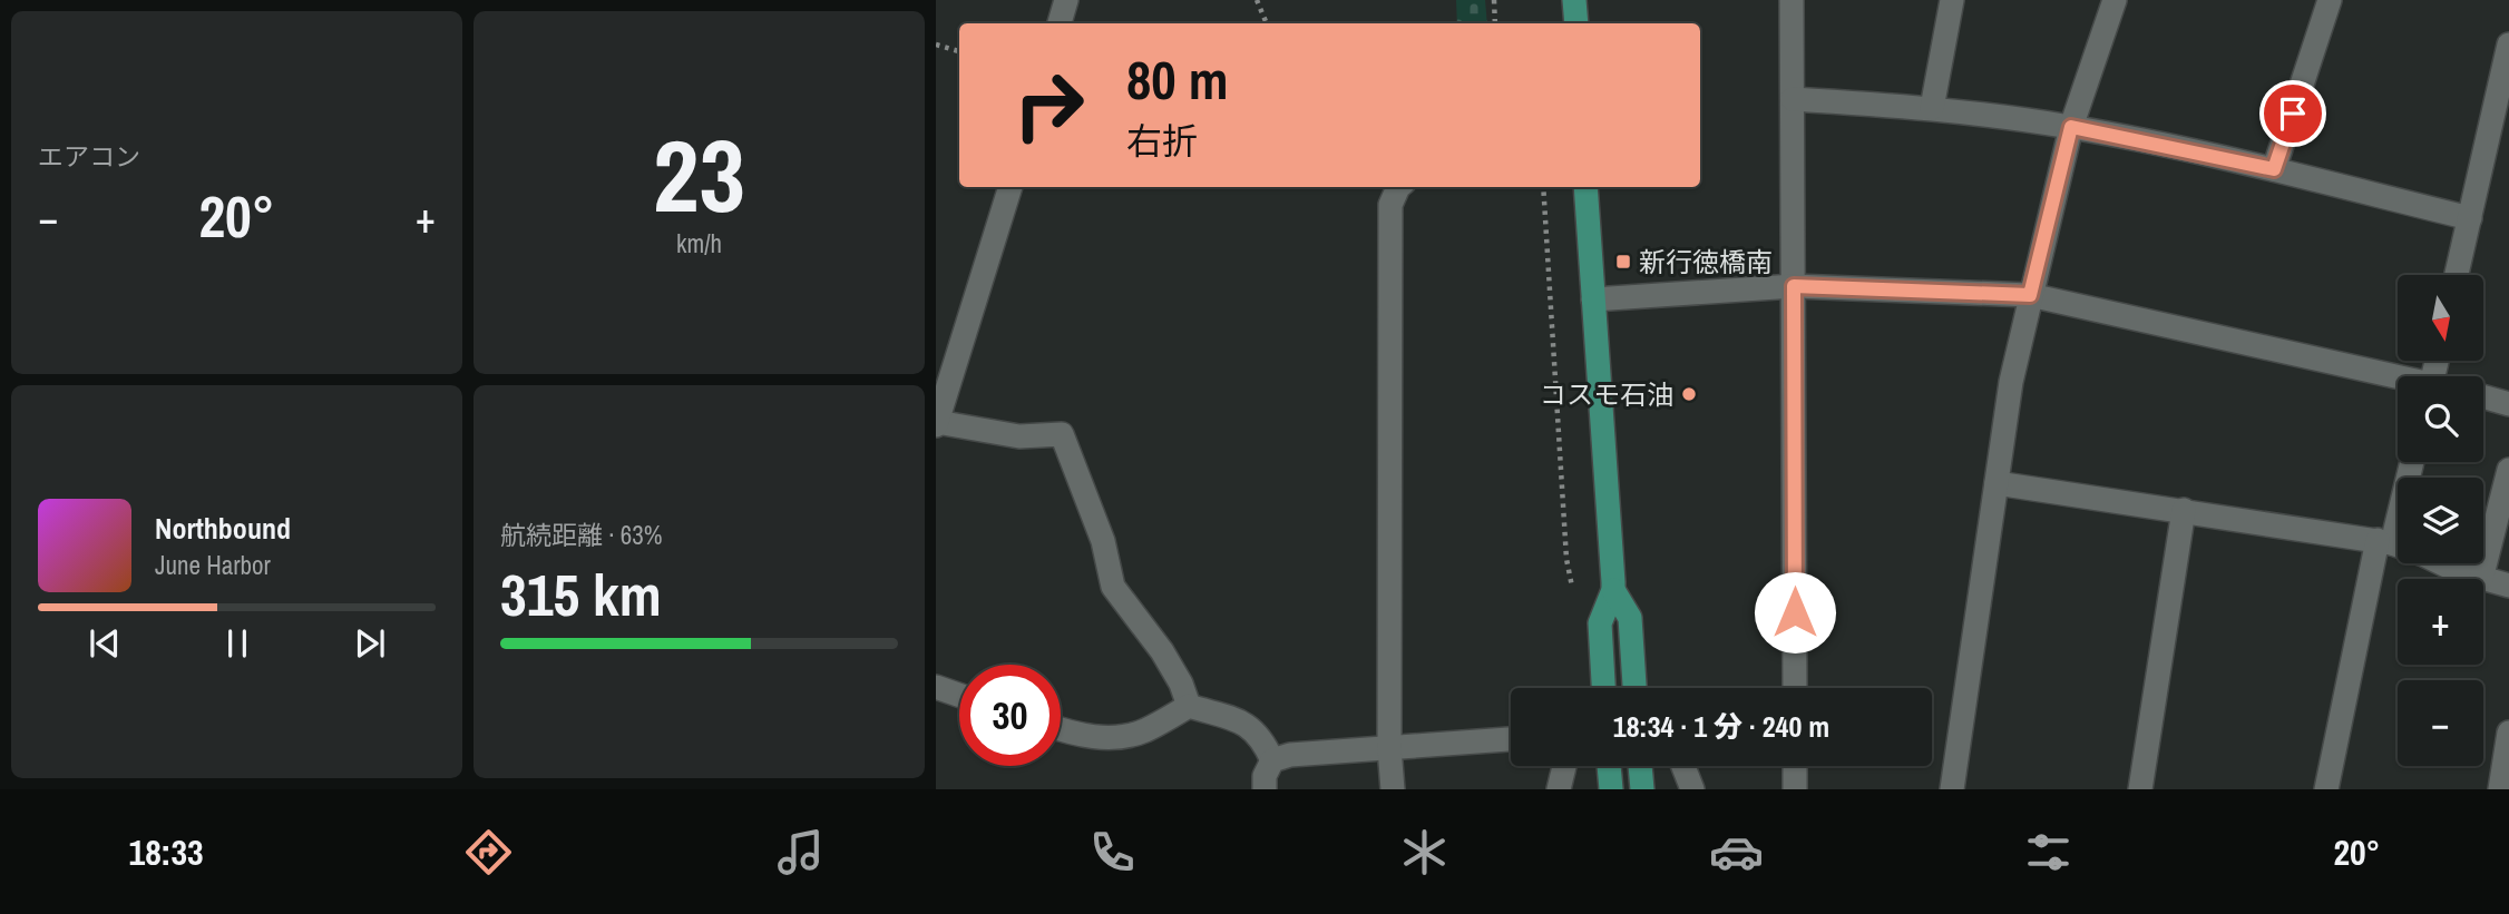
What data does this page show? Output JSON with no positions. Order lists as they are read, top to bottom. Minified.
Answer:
{"places":{"transit":["新行徳橋南"],"other":["コスモ石油"]},"north":"bottom","page":{"tile":["エアコン",["23","km/h"],["航続距離 · 63%","315 km"]],"turn":["80 m","右折"],"heat":["−","20°","+"],"map_buttons":["+","−"],"song":["Northbound","June Harbor"],"limit":"30","trip":"18:34 · 1 分 · 240 m","tabs":["18:33","20°"]}}
